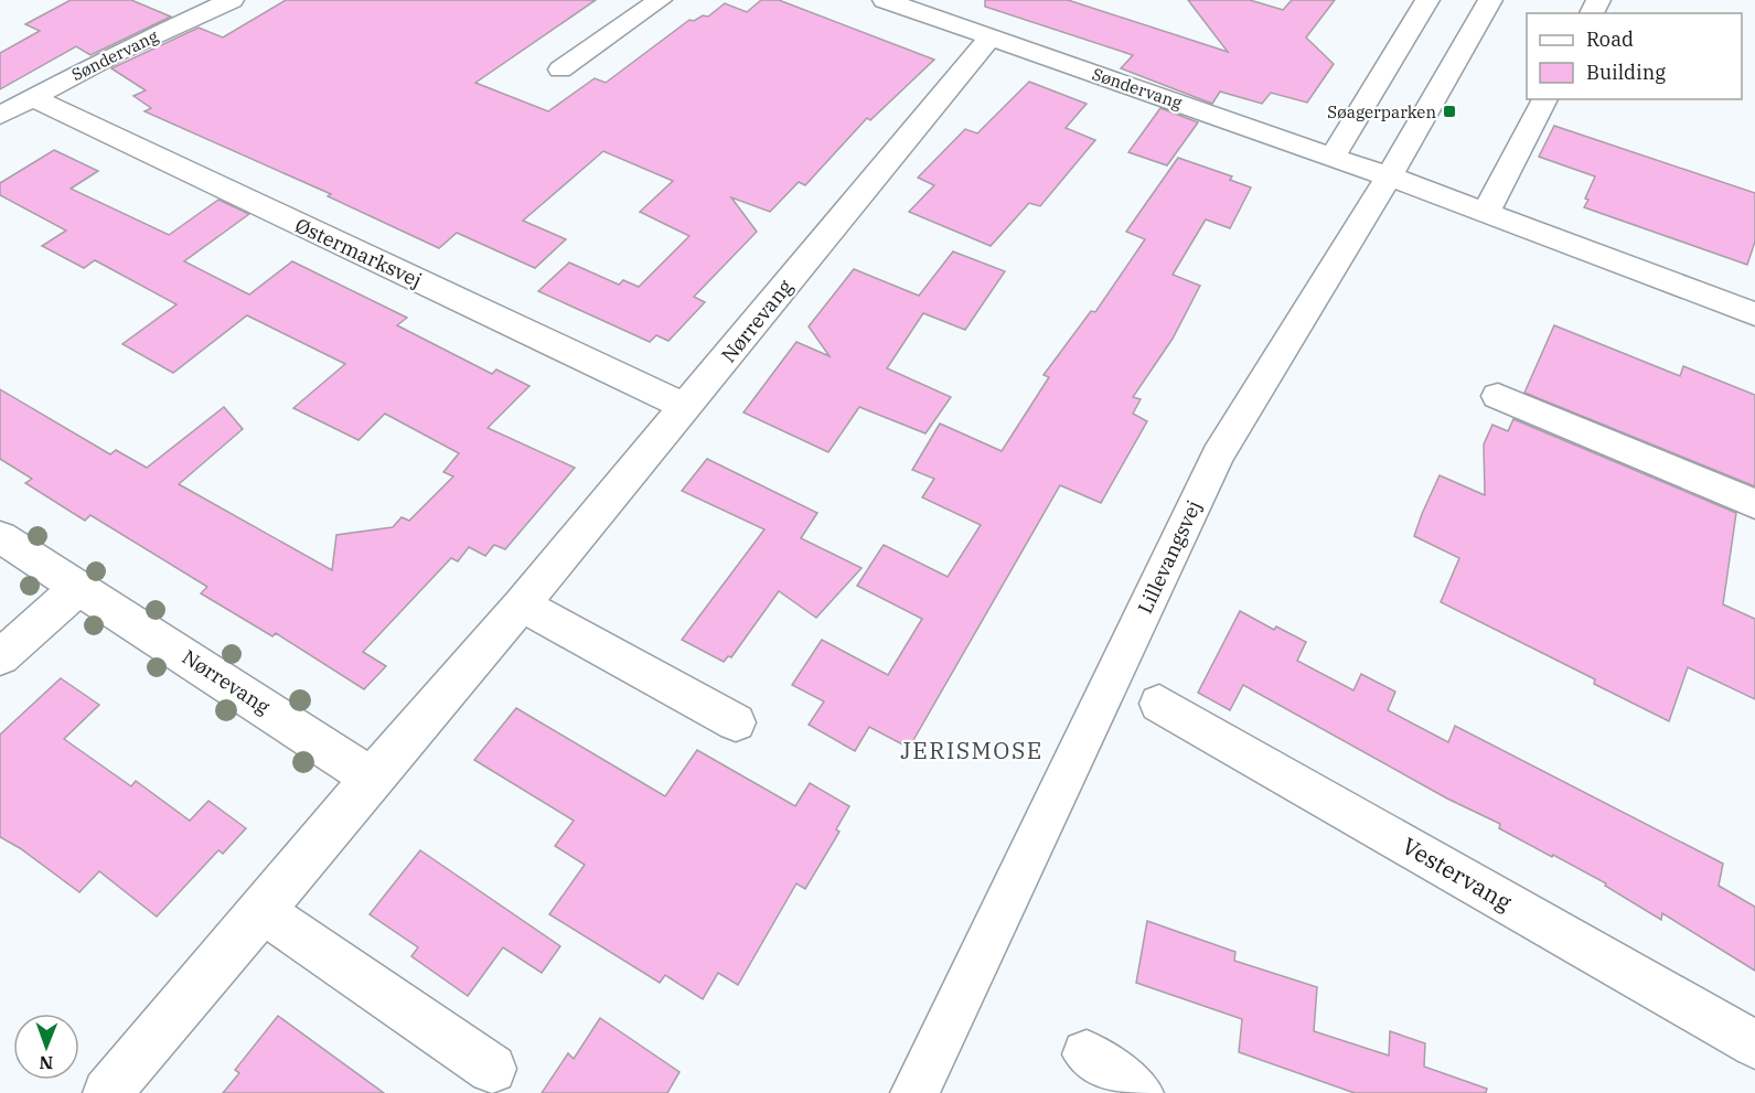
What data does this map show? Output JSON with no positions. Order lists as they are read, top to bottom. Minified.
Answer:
{"streets":{"street":["Søndervang","Østermarksvej","Nørrevang","Lillevangsvej","Vestervang"]},"crossings":[["Søndervang","Østermarksvej"],["Søndervang","Nørrevang"],["Søndervang","Lillevangsvej"],["Østermarksvej","Nørrevang"]],"districts":["JERISMOSE"],"places":{"transit":["Søagerparken"]},"legend":["Road","Building"],"north":"bottom"}
